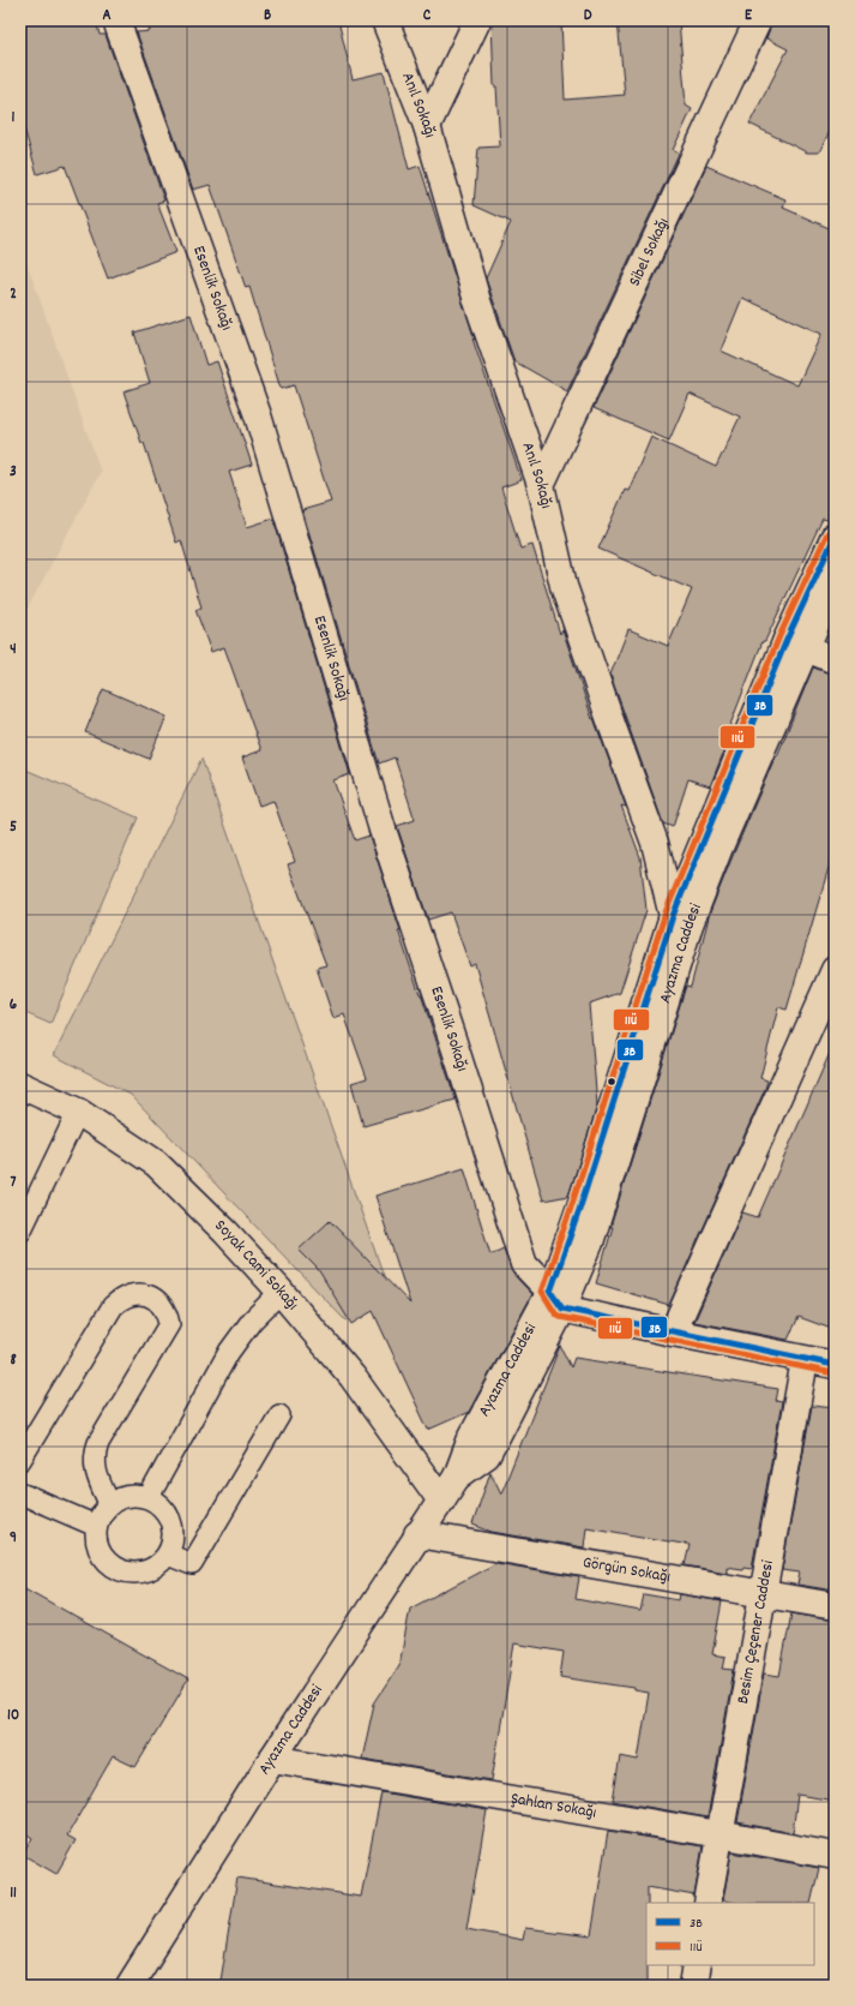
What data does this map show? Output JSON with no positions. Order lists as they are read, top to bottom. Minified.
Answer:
{"streets":{"street":["Anıl Sokağı","Sibel Sokağı","Esenlik Sokağı","Ayazma Caddesi","Soyak Cami Sokağı","Görgün Sokağı","Besim Çeçener Caddesi","Şahlan Sokağı"]},"crossings":[["Anıl Sokağı","Sibel Sokağı"],["Anıl Sokağı","Ayazma Caddesi"],["Esenlik Sokağı","Ayazma Caddesi"],["Ayazma Caddesi","Soyak Cami Sokağı"],["Ayazma Caddesi","Görgün Sokağı"],["Ayazma Caddesi","Şahlan Sokağı"],["Görgün Sokağı","Besim Çeçener Caddesi"],["Besim Çeçener Caddesi","Şahlan Sokağı"]],"lines":["transit line 11Ü","transit line 3B"],"legend":["3B","11Ü"],"grid":{"columns":["A","B","C","D","E"],"rows":["1","2","3","4","5","6","7","8","9","10","11"]}}
